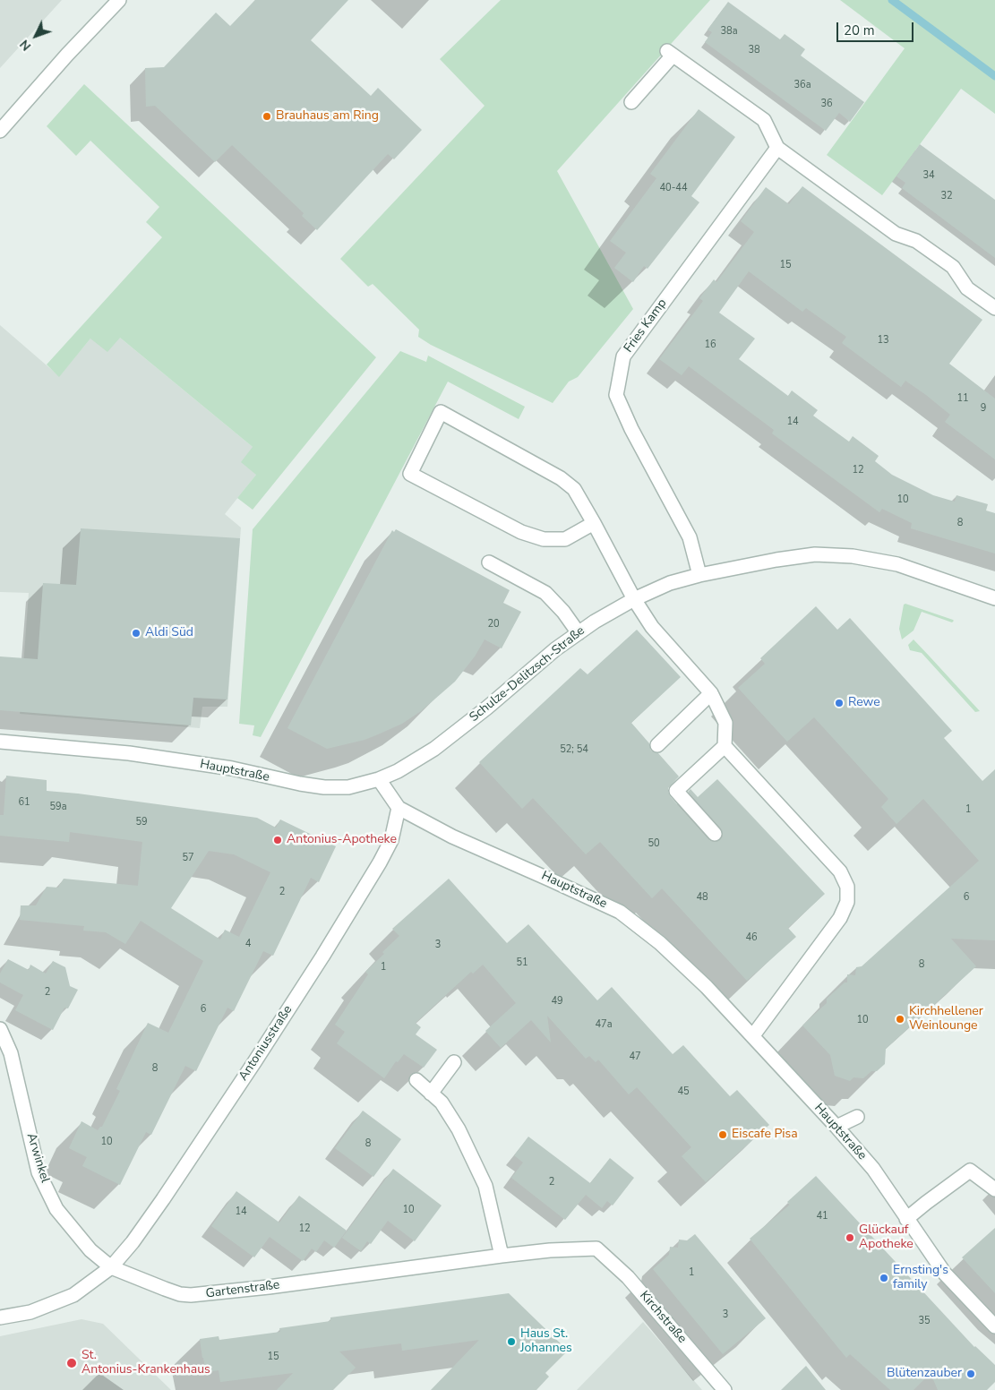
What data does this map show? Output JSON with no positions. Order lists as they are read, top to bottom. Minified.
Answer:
{"streets":{"street":["Fries Kamp","Schulze-Delitzsch-Straße","Hauptstraße","Antoniusstraße","Arwinkel","Gartenstraße","Kirchstraße"]},"crossings":[["Fries Kamp","Schulze-Delitzsch-Straße"],["Schulze-Delitzsch-Straße","Hauptstraße"],["Hauptstraße","Antoniusstraße"],["Antoniusstraße","Arwinkel"],["Antoniusstraße","Gartenstraße"],["Arwinkel","Gartenstraße"],["Gartenstraße","Kirchstraße"]],"places":["Brauhaus am Ring","Aldi Süd","Rewe","Antonius-Apotheke","Kirchhellener Weinlounge","Eiscafe Pisa","Glückauf Apotheke","Ernsting's family","Haus St. Johannes","St. Antonius-Krankenhaus","Blütenzauber"],"house_numbers":["38a","38","36a","36","34","40-44","32","15","13","16","11","9","14","12","10","8","20","52; 54","61","59a","1","59","50","57","2","48","6","46","4","3","51","8","1","2","49","6","10","47a","47","8","45","10","8","2","10","14","41","12","1","3","35","15"],"scale_bar":"20 m","north":"bottom left"}
